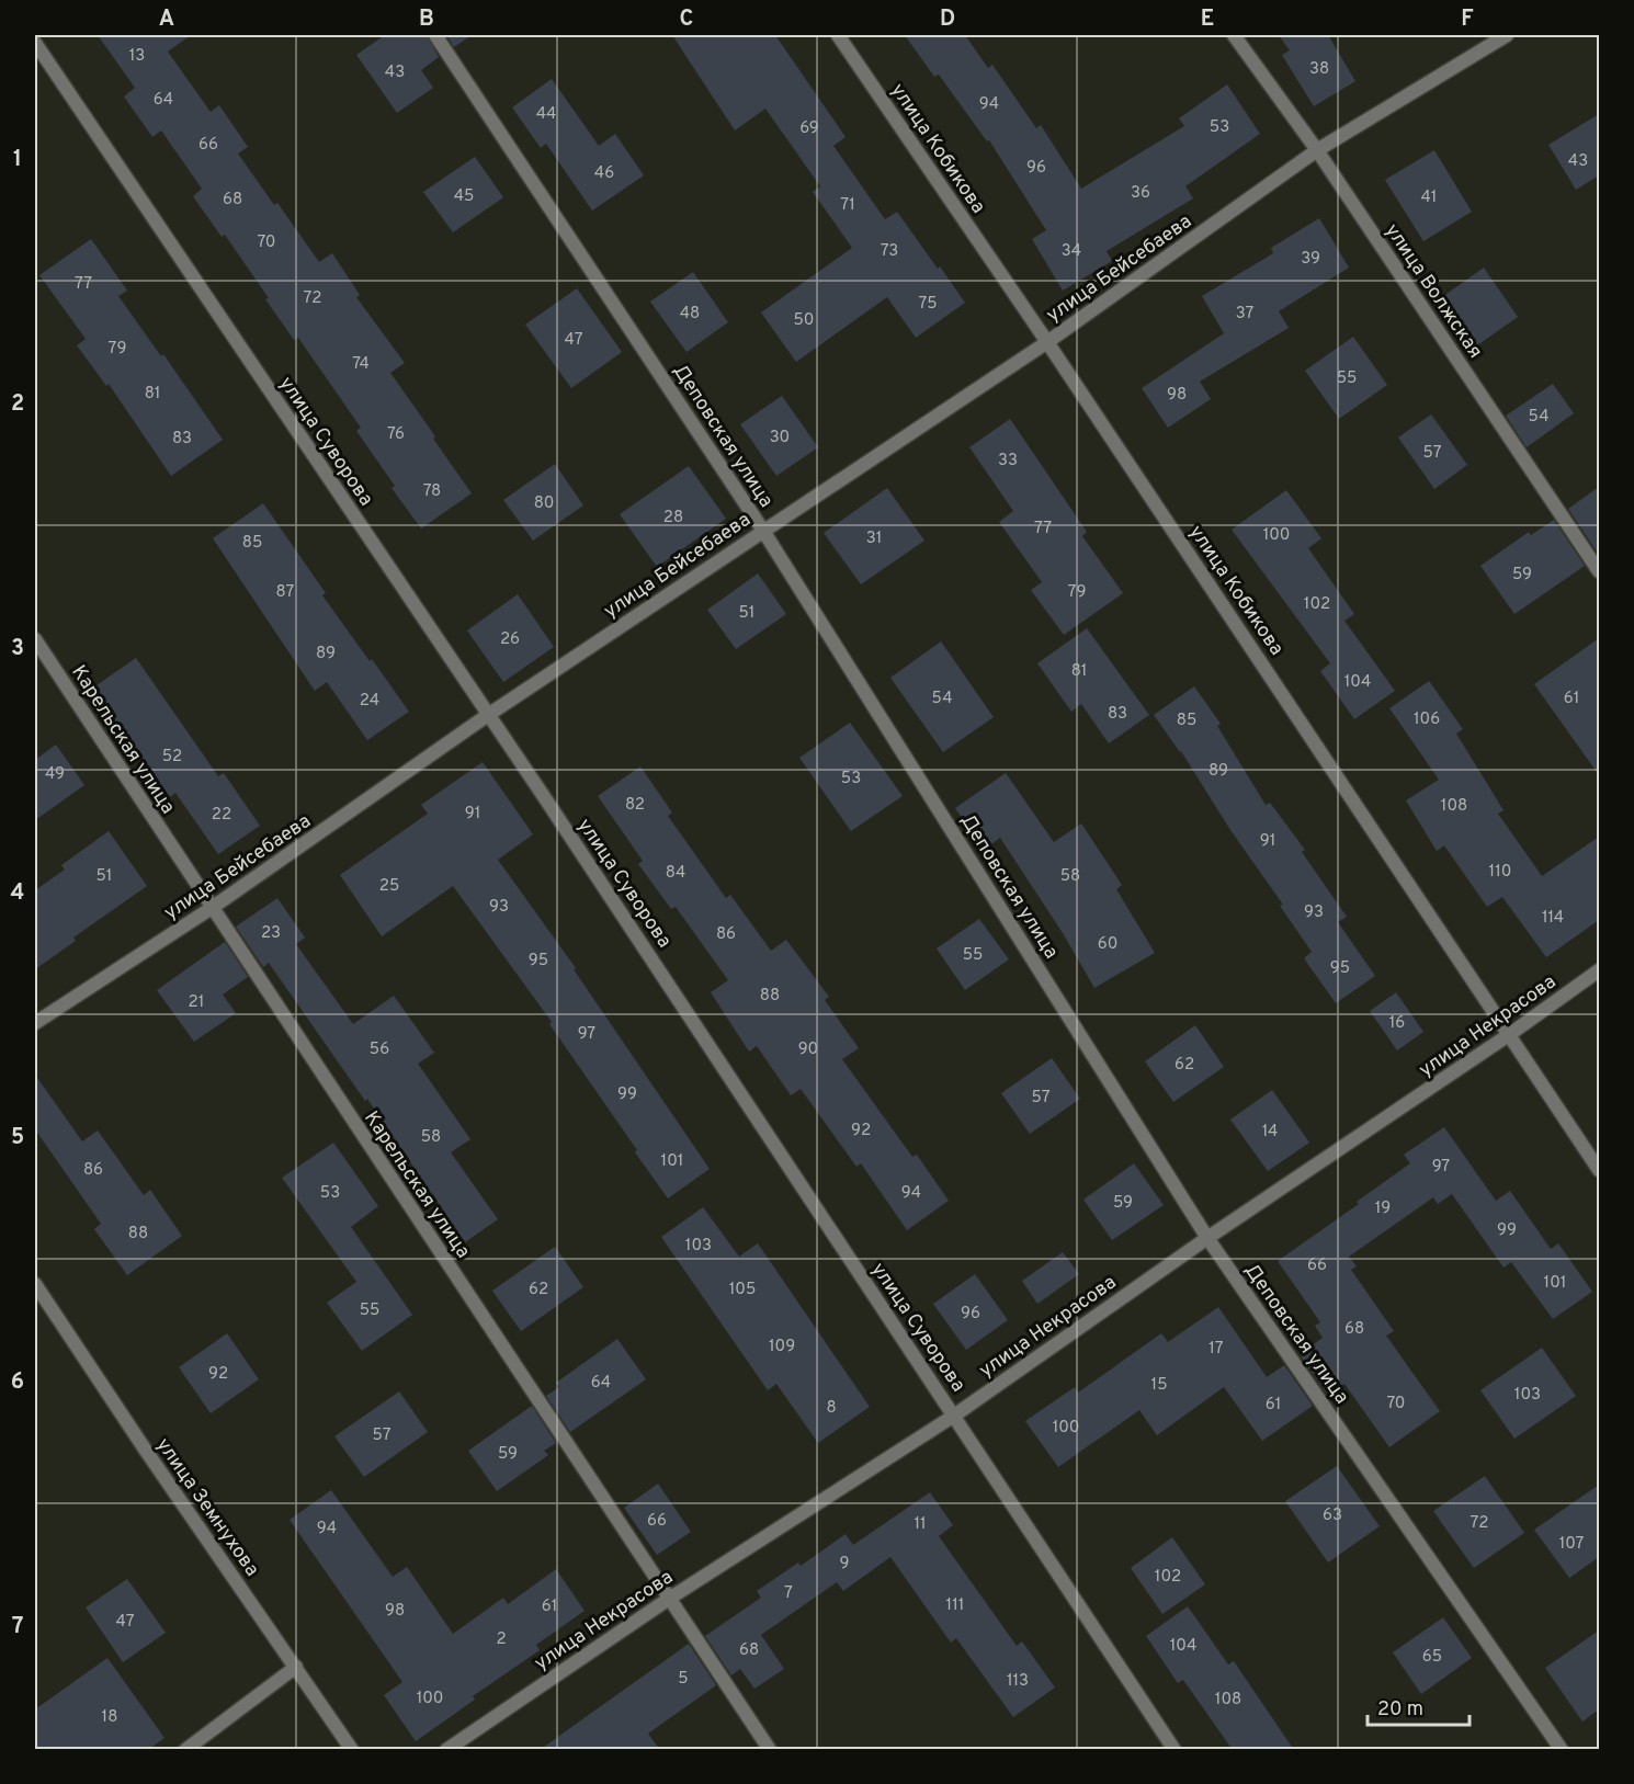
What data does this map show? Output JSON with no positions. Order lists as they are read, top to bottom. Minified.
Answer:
{"streets":{"street":["улица Кобикова","улица Бейсебаева","улица Волжская","Деповская улица","улица Суворова","Карельская улица","улица Некрасова","улица Земнухова"]},"crossings":[["улица Кобикова","улица Бейсебаева"],["улица Кобикова","улица Некрасова"],["улица Бейсебаева","улица Волжская"],["улица Бейсебаева","Деповская улица"],["улица Бейсебаева","улица Суворова"],["улица Бейсебаева","Карельская улица"],["Деповская улица","улица Некрасова"],["улица Суворова","улица Некрасова"],["Карельская улица","улица Некрасова"]],"house_numbers":["13","38","43","64","94","44","53","69","66","43","96","46","36","45","41","68","71","70","73","34","39","77","72","75","48","37","50","47","79","74","55","81","98","54","76","30","83","57","33","78","80","28","77","100","31","85","59","87","79","102","51","26","89","81","104","54","61","24","83","106","85","52","89","49","53","82","108","91","22","91","110","84","51","58","25","93","93","114","23","86","60","55","95","95","88","21","16","97","56","90","62","99","57","92","14","58","101","97","86","53","94","59","19","99","88","103","66","101","62","105","55","96","68","109","17","92","64","15","103","70","61","8","100","57","59","63","66","72","11","94","107","9","102","7","111","61","98","47","2","104","68","65","5","113","100","108","18"],"scale_bar":"20 m","grid":{"columns":["A","B","C","D","E","F"],"rows":["1","2","3","4","5","6","7"]}}
